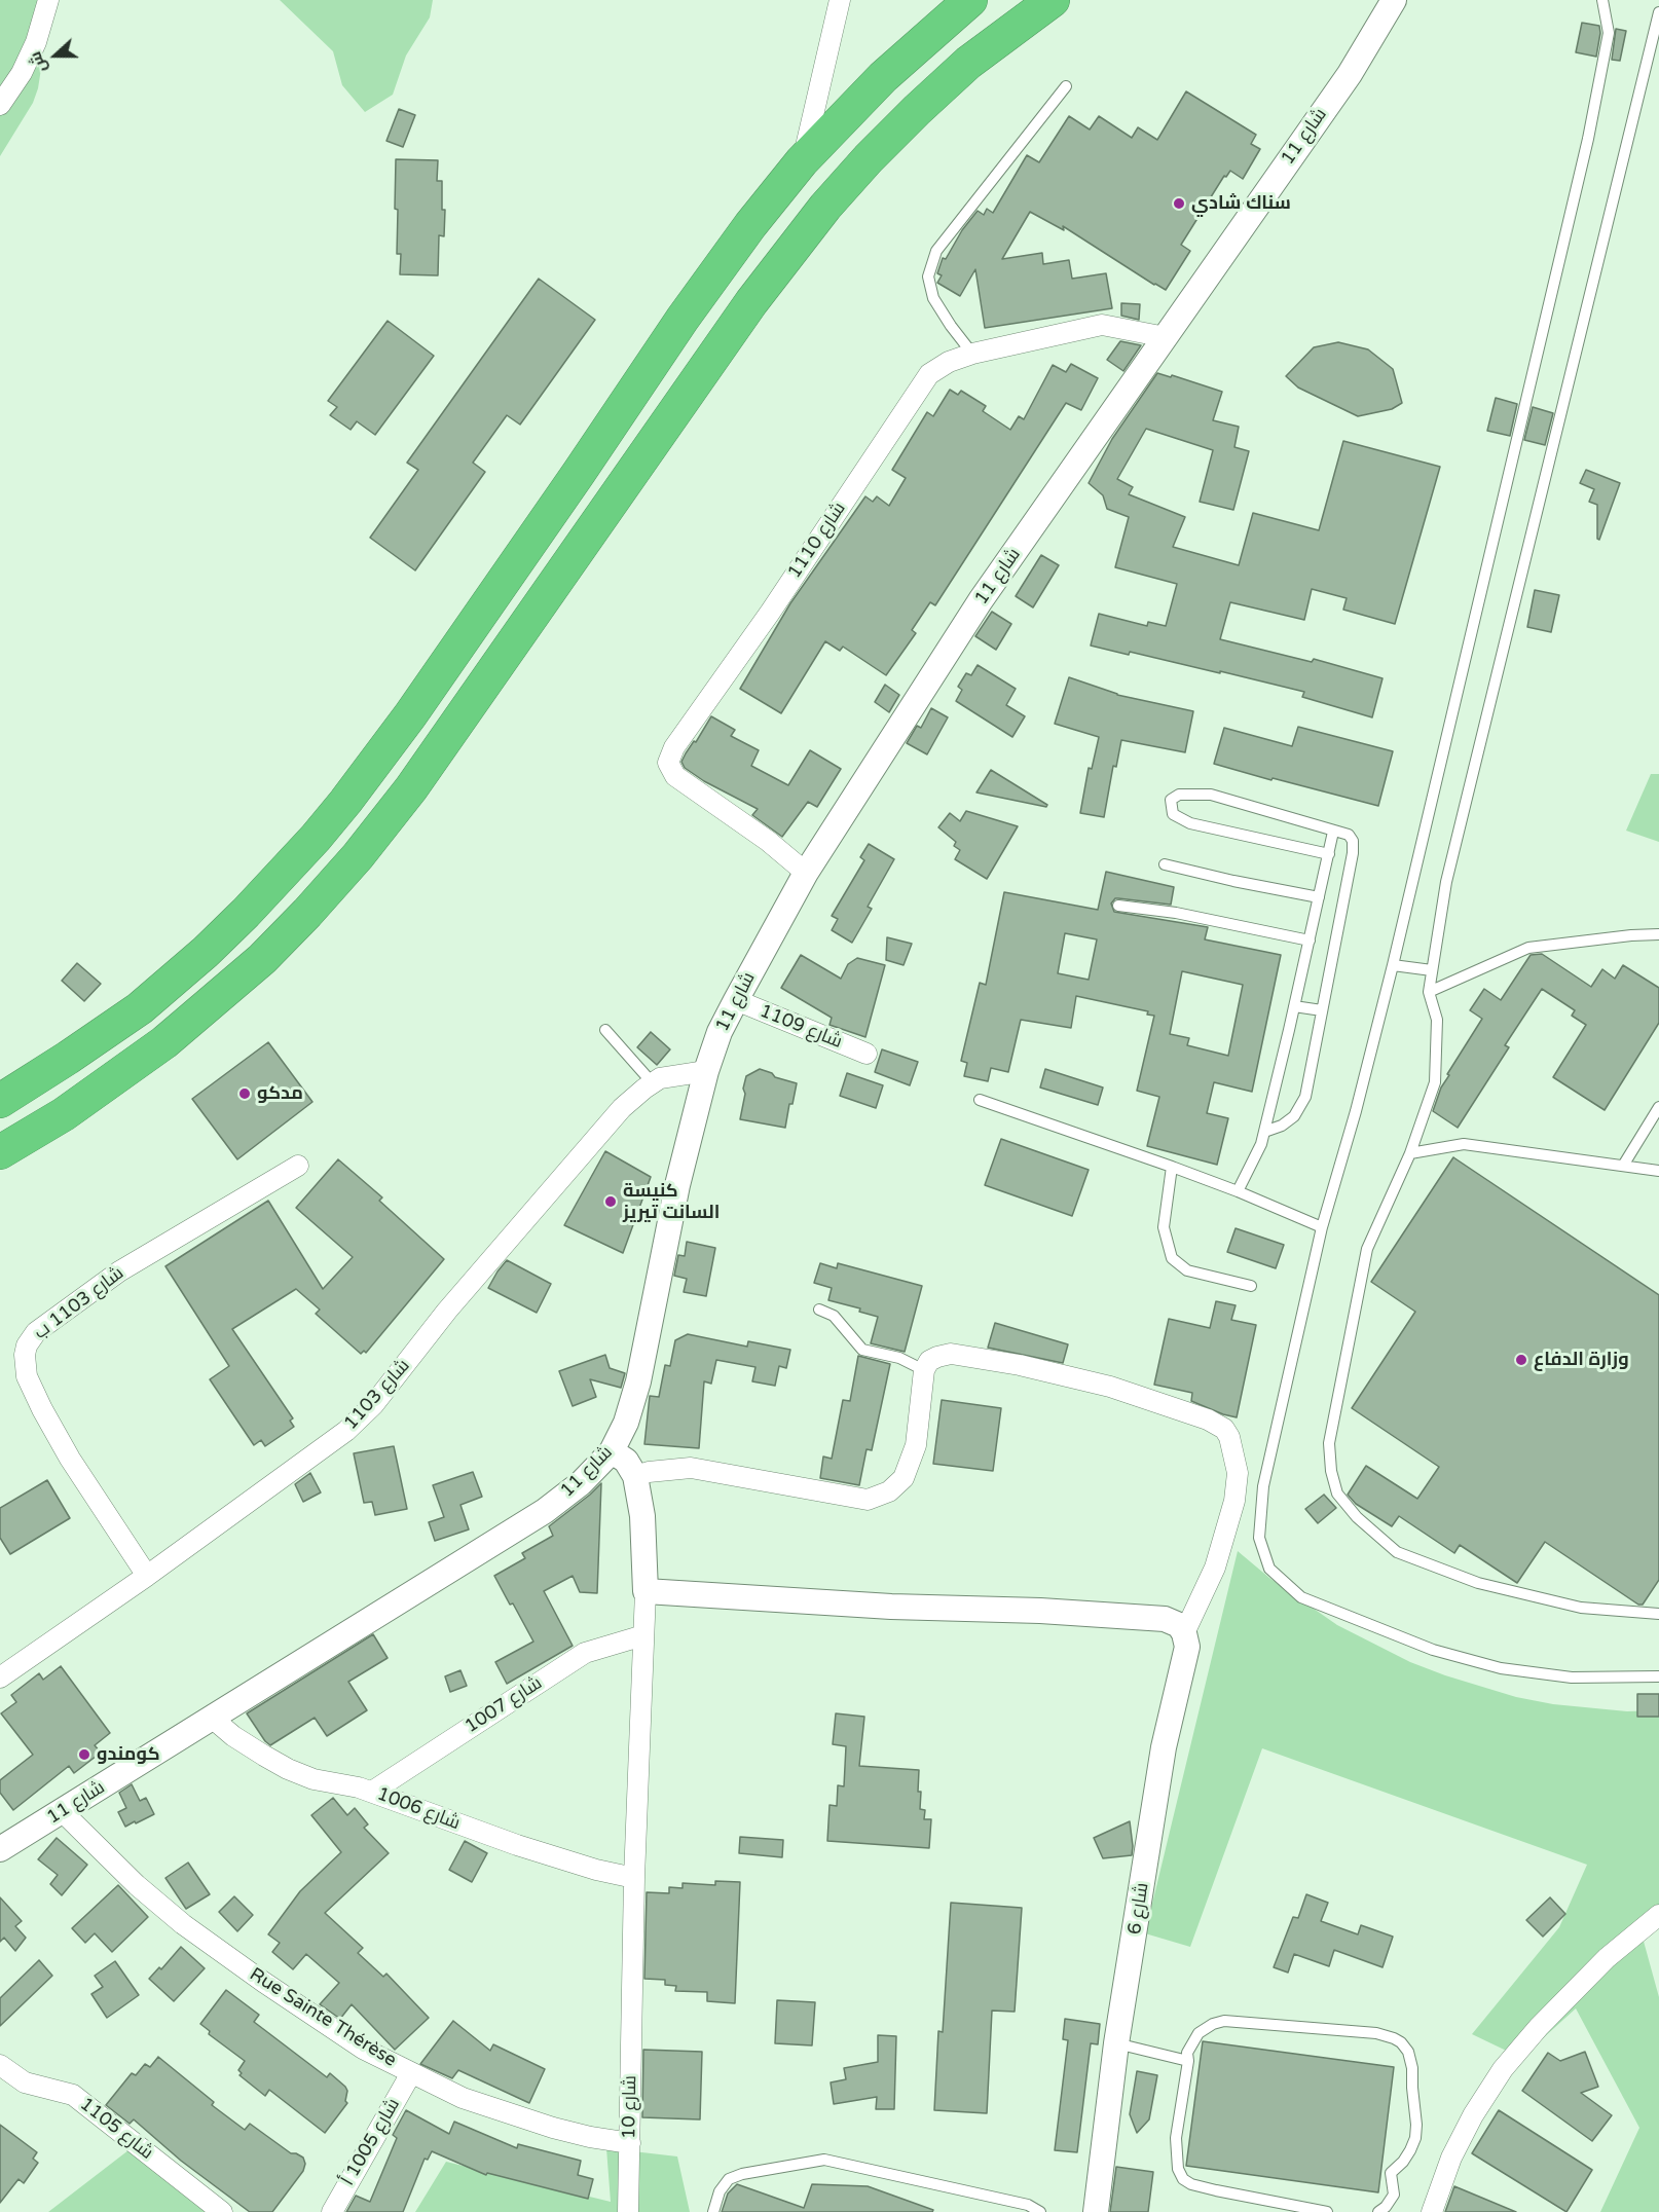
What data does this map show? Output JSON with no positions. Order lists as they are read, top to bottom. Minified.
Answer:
{"streets":{"street":["شارع 11","شارع 1110","شارع 1109","شارع 1103 ب","شارع 1103","شارع 1007","شارع 1006","شارع 6","Rue Sainte Thérèse","شارع 10","شارع 1105","شارع 1005 أ"]},"crossings":[["شارع 11","شارع 1110"],["شارع 11","شارع 1109"],["شارع 11","شارع 1103"],["شارع 11","شارع 1006"],["شارع 11","Rue Sainte Thérèse"],["شارع 1103 ب","شارع 1103"],["شارع 1007","شارع 1006"],["شارع 1007","شارع 10"],["شارع 1006","شارع 10"],["Rue Sainte Thérèse","شارع 10"],["Rue Sainte Thérèse","شارع 1005 أ"]],"places":["سناك شادي","مدكو","كنيسة السانت تيريز","وزارة الدفاع","كومندو"],"north":"left"}
